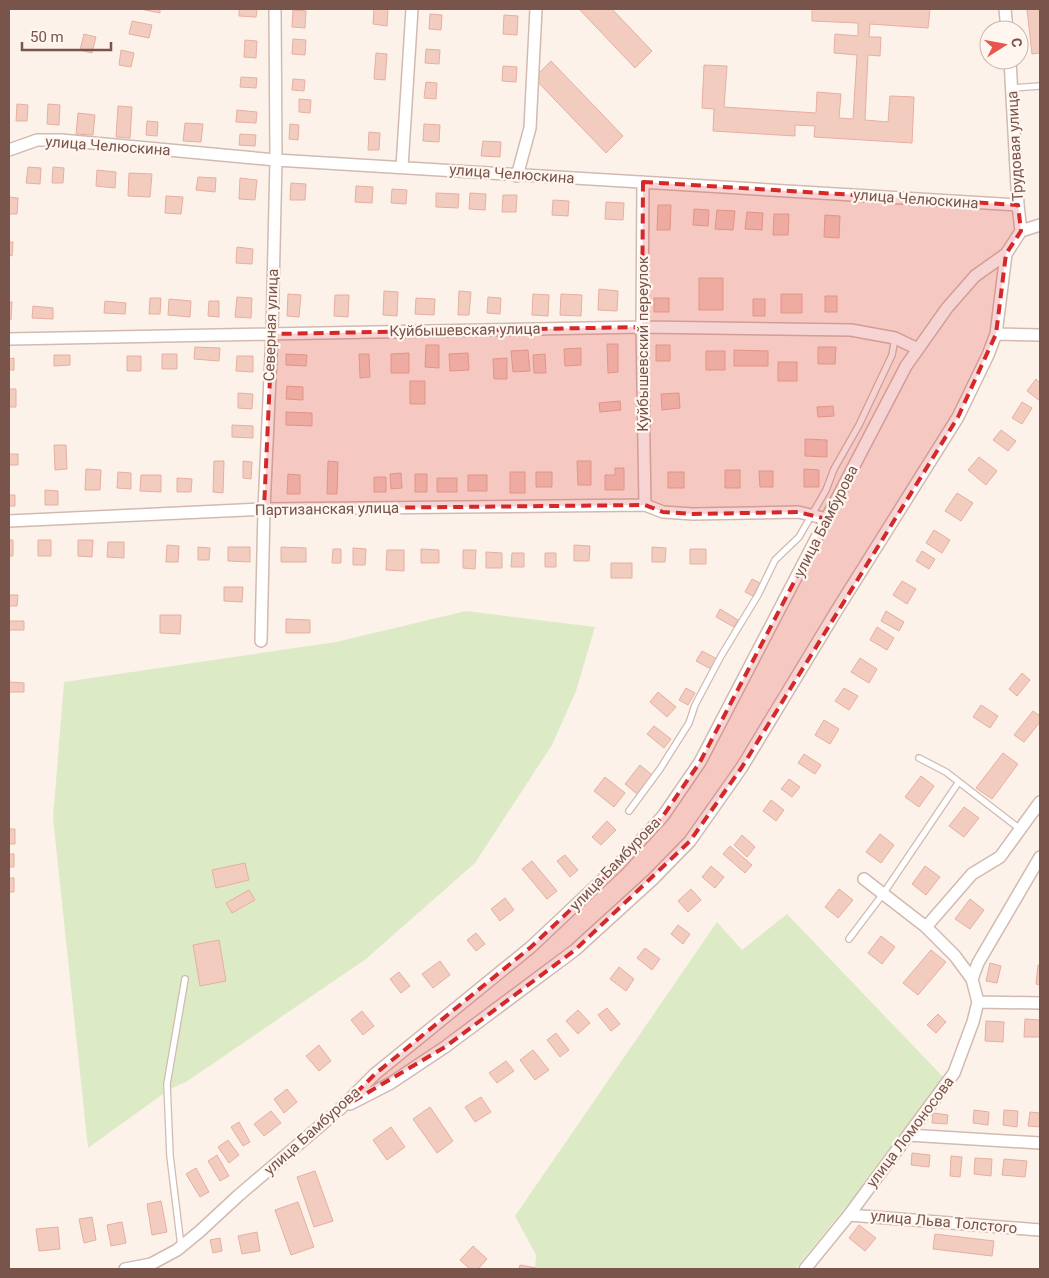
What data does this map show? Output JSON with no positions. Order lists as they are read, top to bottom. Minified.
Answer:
{"streets":{"street":["улица Челюскина","Трудовая улица","Северная улица","Куйбышевская улица","Куйбышевский переулок","Партизанская улица","улица Бамбурова","улица Ломоносова","улица Льва Толстого"]},"crossings":[["улица Челюскина","Трудовая улица"],["улица Челюскина","Северная улица"],["улица Челюскина","Куйбышевский переулок"],["Северная улица","Куйбышевская улица"],["Северная улица","Партизанская улица"],["Куйбышевская улица","Куйбышевский переулок"],["Куйбышевская улица","улица Бамбурова"],["Куйбышевский переулок","Партизанская улица"],["Партизанская улица","улица Бамбурова"],["улица Ломоносова","улица Льва Толстого"]],"scale_bar":"50 m","north":"right"}
